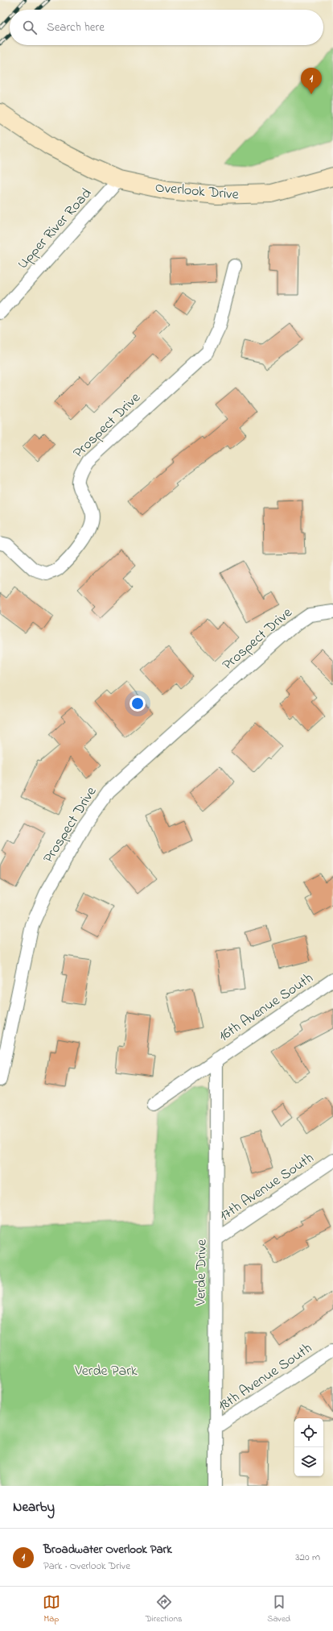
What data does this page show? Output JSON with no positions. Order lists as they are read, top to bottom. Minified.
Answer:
{"streets":{"main road":["Overlook Drive"],"street":["Upper River Road","Prospect Drive","16th Avenue South","17th Avenue South","Verde Drive","18th Avenue South"]},"crossings":[["Overlook Drive","Upper River Road"],["16th Avenue South","Verde Drive"],["17th Avenue South","Verde Drive"],["Verde Drive","18th Avenue South"]],"parks":["Verde Park"],"page":{"search":"Search here","pins":"1","heading":"Nearby","list":[{"mark":"1","name":"Broadwater Overlook Park","note":"Park · Overlook Drive","value":"320 m"}],"nav":["Map","Directions","Saved"]}}
